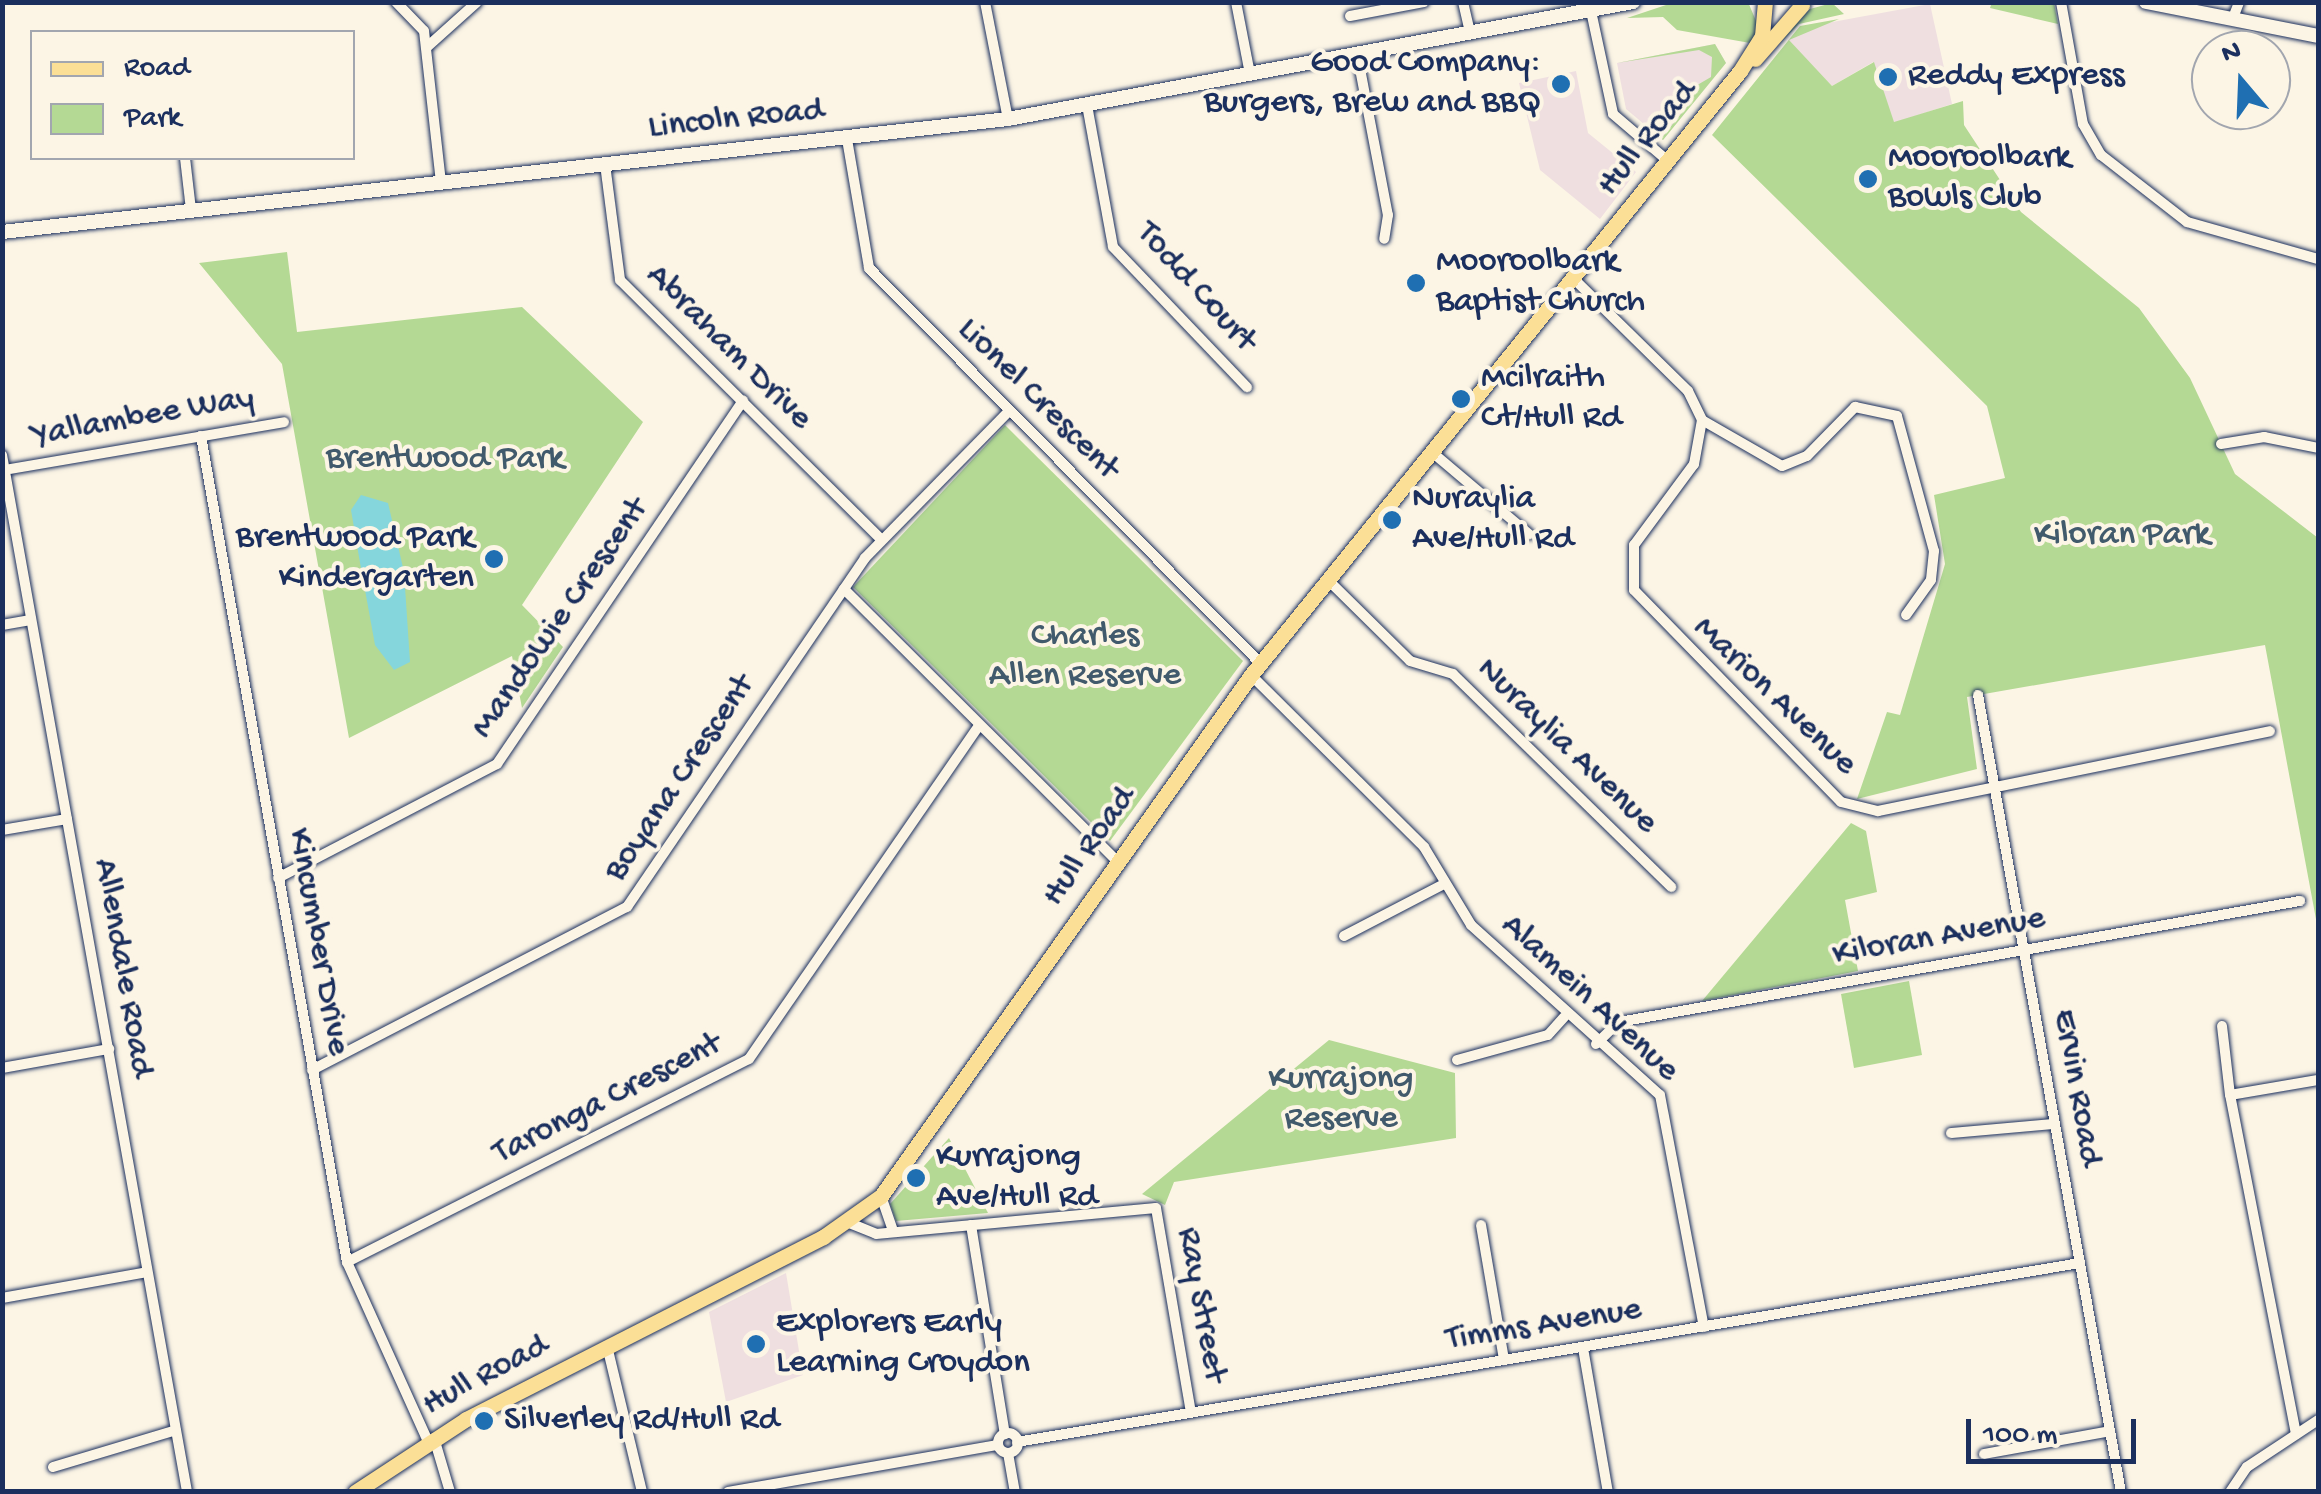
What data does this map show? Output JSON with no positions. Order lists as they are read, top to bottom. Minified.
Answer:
{"streets":{"main road":["Lincoln Road","Hull Road"],"street":["Todd Court","Abraham Drive","Lionel Crescent","Yallambee Way","Mandowie Crescent","Marion Avenue","Nuraylia Avenue","Boyana Crescent","Kiloran Avenue","Kincumber Drive","Allendale Road","Alamein Avenue","Ervin Road","Taronga Crescent","Ray Street","Timms Avenue"]},"crossings":[["Lincoln Road","Todd Court"],["Lincoln Road","Abraham Drive"],["Lincoln Road","Lionel Crescent"],["Hull Road","Lionel Crescent"],["Hull Road","Nuraylia Avenue"],["Hull Road","Kincumber Drive"],["Hull Road","Alamein Avenue"],["Abraham Drive","Mandowie Crescent"],["Abraham Drive","Boyana Crescent"],["Lionel Crescent","Boyana Crescent"],["Lionel Crescent","Alamein Avenue"],["Yallambee Way","Kincumber Drive"],["Yallambee Way","Allendale Road"],["Mandowie Crescent","Kincumber Drive"],["Marion Avenue","Ervin Road"],["Boyana Crescent","Kincumber Drive"],["Kiloran Avenue","Alamein Avenue"],["Kiloran Avenue","Ervin Road"],["Kincumber Drive","Taronga Crescent"],["Alamein Avenue","Timms Avenue"],["Ervin Road","Timms Avenue"],["Ray Street","Timms Avenue"]],"parks":["Brentwood Park","Kiloran Park","Charles Allen Reserve","Kurrajong Reserve"],"places":["Reddy Express","Good Company: Burgers, Brew and BBQ","Mooroolbark Bowls Club","Mooroolbark Baptist Church","Mcilraith Ct/Hull Rd","Nuraylia Ave/Hull Rd","Brentwood Park Kindergarten","Kurrajong Ave/Hull Rd","Explorers Early Learning Croydon","Silverley Rd/Hull Rd"],"legend":["Road","Park"],"scale_bar":"100 m","north":"top"}
